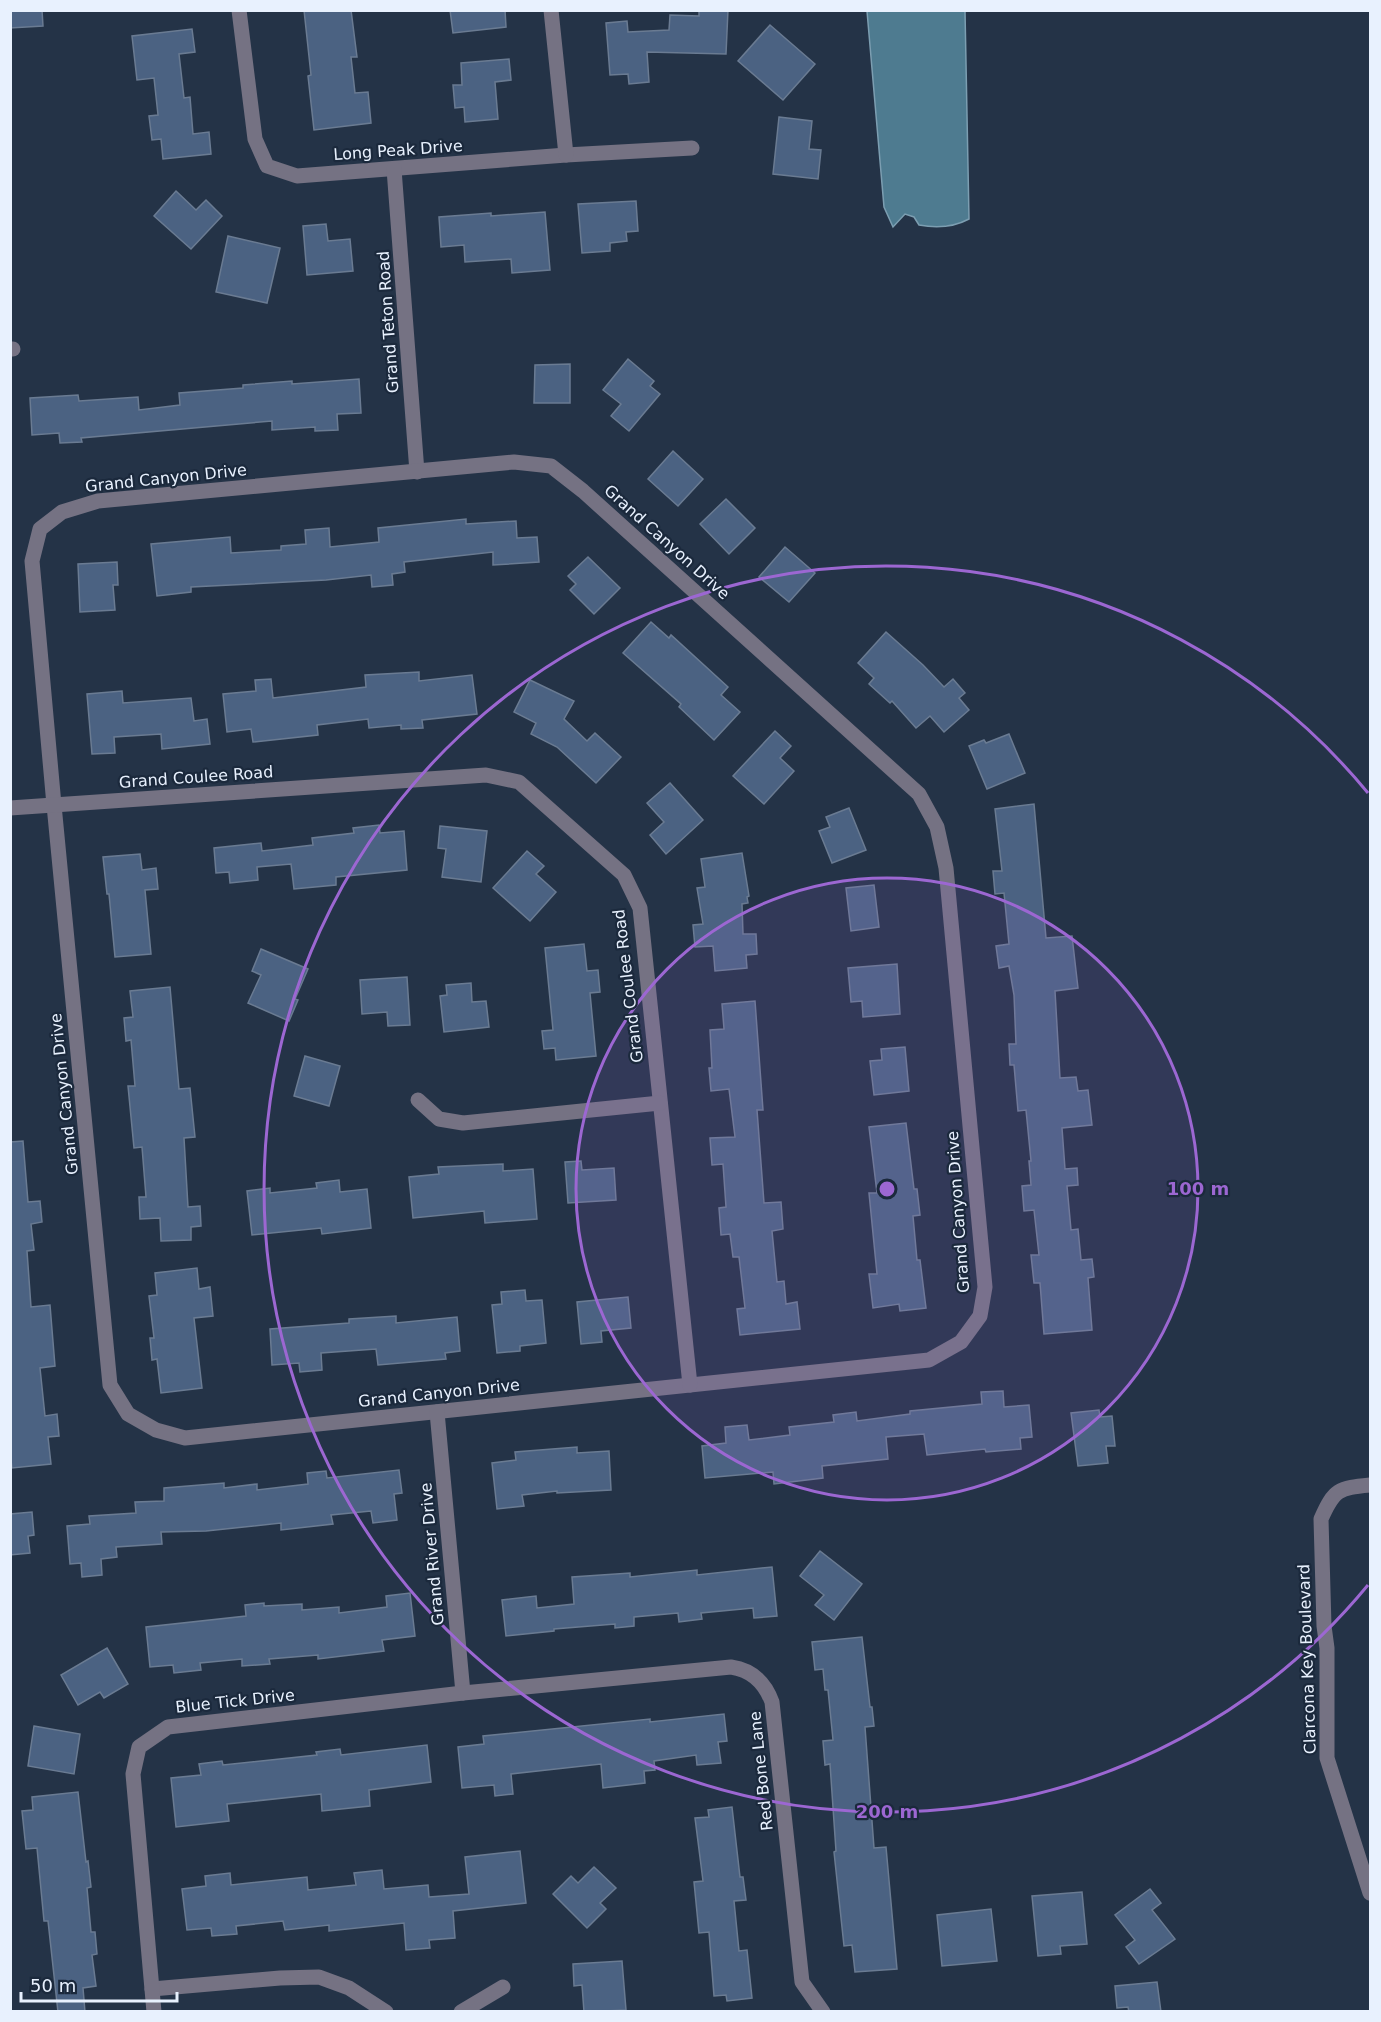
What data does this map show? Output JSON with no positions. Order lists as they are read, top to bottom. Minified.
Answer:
{"streets":{"street":["Long Peak Drive","Grand Teton Road","Grand Canyon Drive","Grand Coulee Road","Grand River Drive","Clarcona Key Boulevard","Blue Tick Drive","Red Bone Lane"]},"crossings":[["Long Peak Drive","Grand Teton Road"],["Grand Teton Road","Grand Canyon Drive"],["Grand Canyon Drive","Grand Coulee Road"],["Grand Canyon Drive","Grand River Drive"],["Grand River Drive","Blue Tick Drive"],["Grand River Drive","Red Bone Lane"],["Blue Tick Drive","Red Bone Lane"]],"scale_bar":"50 m","rings":["100 m","200 m"]}
